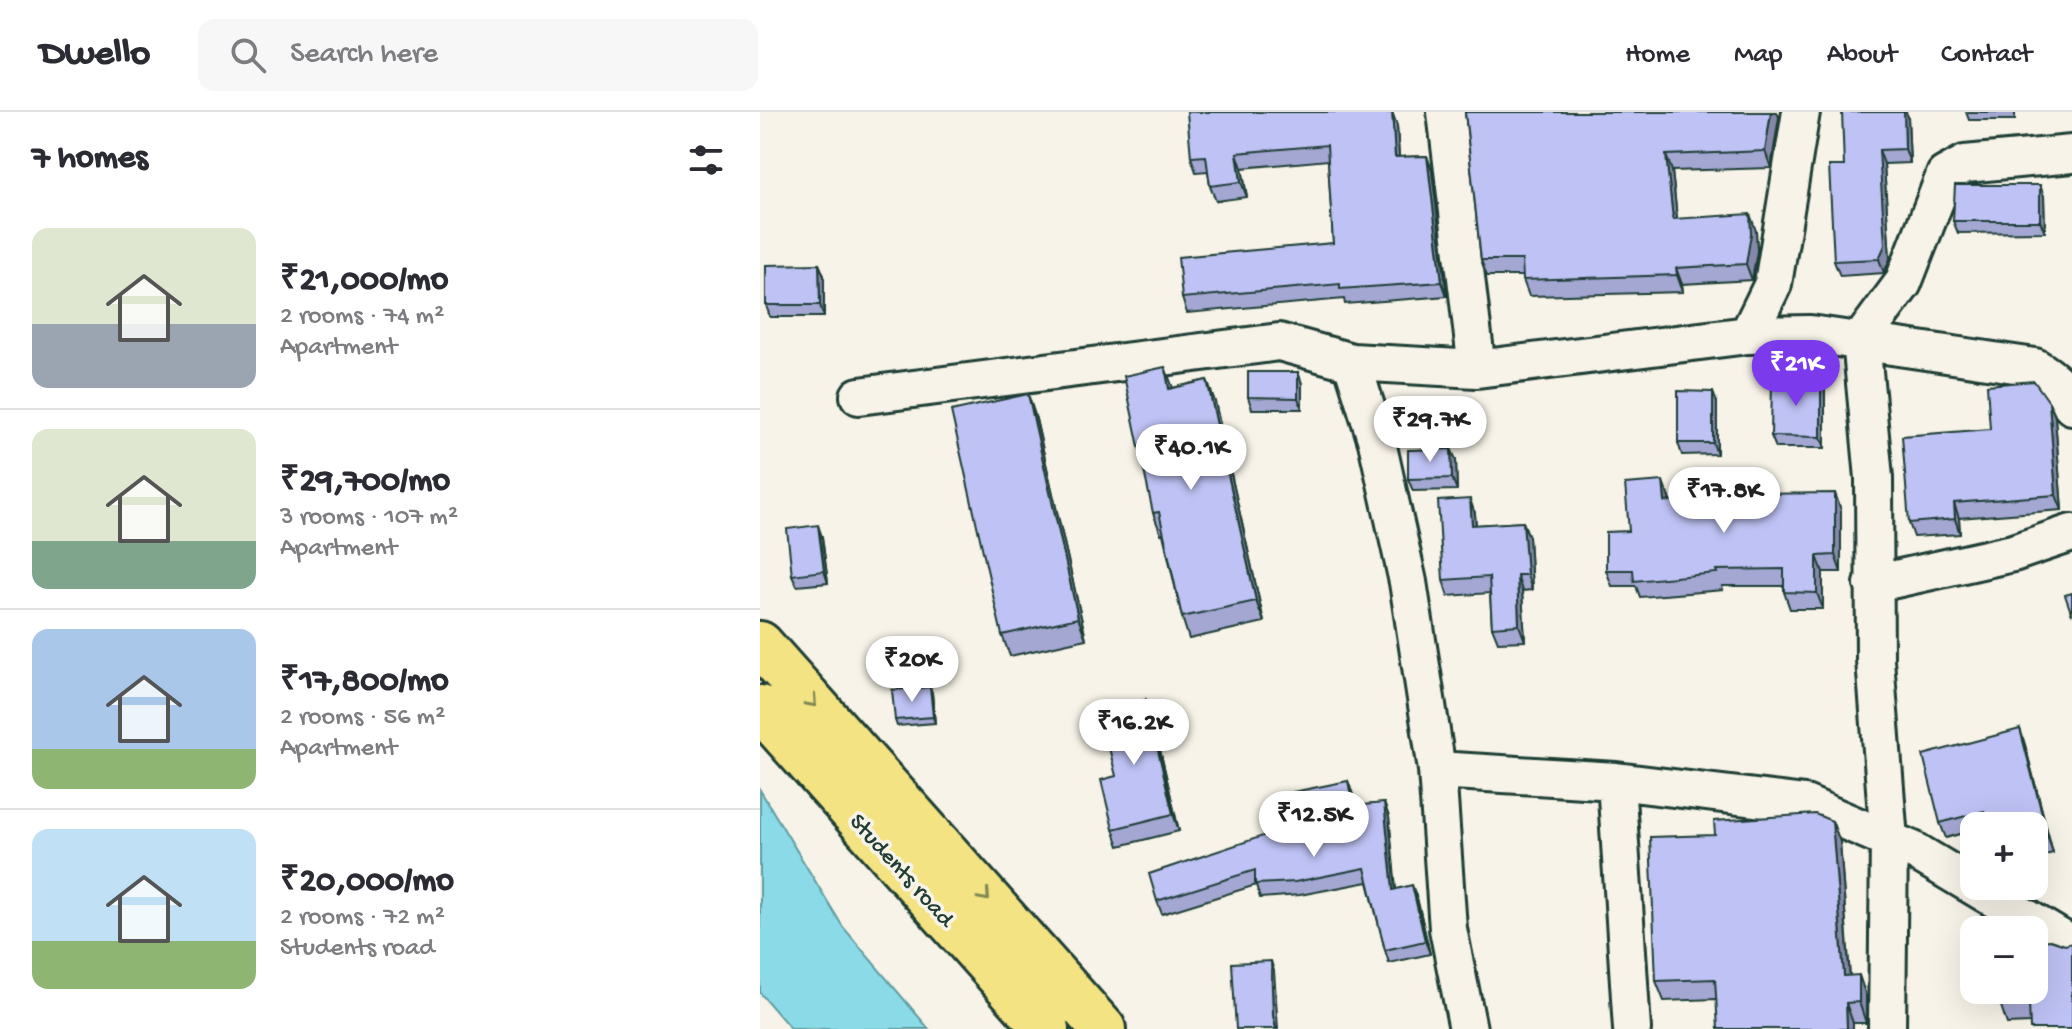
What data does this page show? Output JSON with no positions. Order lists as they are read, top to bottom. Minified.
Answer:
{"streets":{"main road":["Students road"]},"page":{"header":"Dwello","search":"Search here","nav":["Home","Map","About","Contact"],"heading":"7 homes","list":[{"name":"₹21,000/mo","note":"2 rooms · 74 m² · Apartment"},{"name":"₹29,700/mo","note":"3 rooms · 107 m² · Apartment"},{"name":"₹17,800/mo","note":"2 rooms · 56 m² · Apartment"},{"name":"₹20,000/mo","note":"2 rooms · 72 m² · Students road"}],"price":["₹21K","₹29.7K","₹40.1K","₹17.8K","₹20K","₹16.2K","₹12.5K"],"map_buttons":["+","−"]}}
